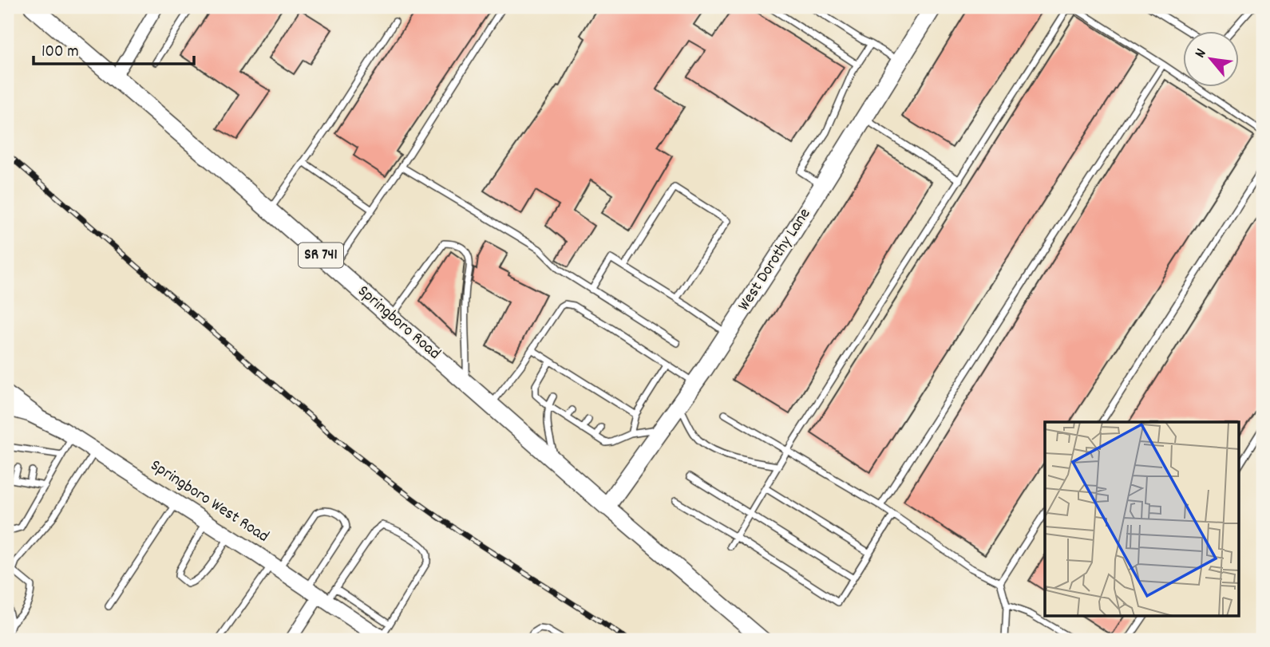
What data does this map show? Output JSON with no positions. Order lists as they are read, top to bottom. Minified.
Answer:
{"streets":{"main road":["SR 741","West Dorothy Lane","Springboro Road"],"street":["Springboro West Road"]},"crossings":[["West Dorothy Lane","Springboro Road"]],"scale_bar":"100 m","north":"top left"}
